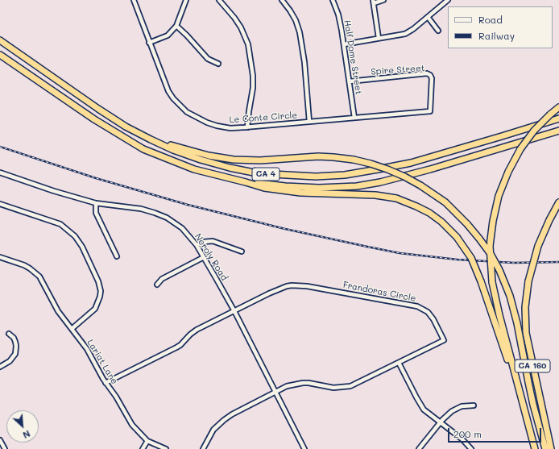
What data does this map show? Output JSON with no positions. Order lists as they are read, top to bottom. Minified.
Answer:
{"streets":{"highway":["CA 4","CA 160"],"street":["Half Dome Street","Spire Street","Le Conte Circle","Neroly Road","Frandoras Circle","Lariat Lane"]},"crossings":[["Half Dome Street","Spire Street"],["Half Dome Street","Le Conte Circle"],["Spire Street","Le Conte Circle"],["Neroly Road","Frandoras Circle"]],"legend":["Road","Railway"],"scale_bar":"200 m","north":"bottom right"}
